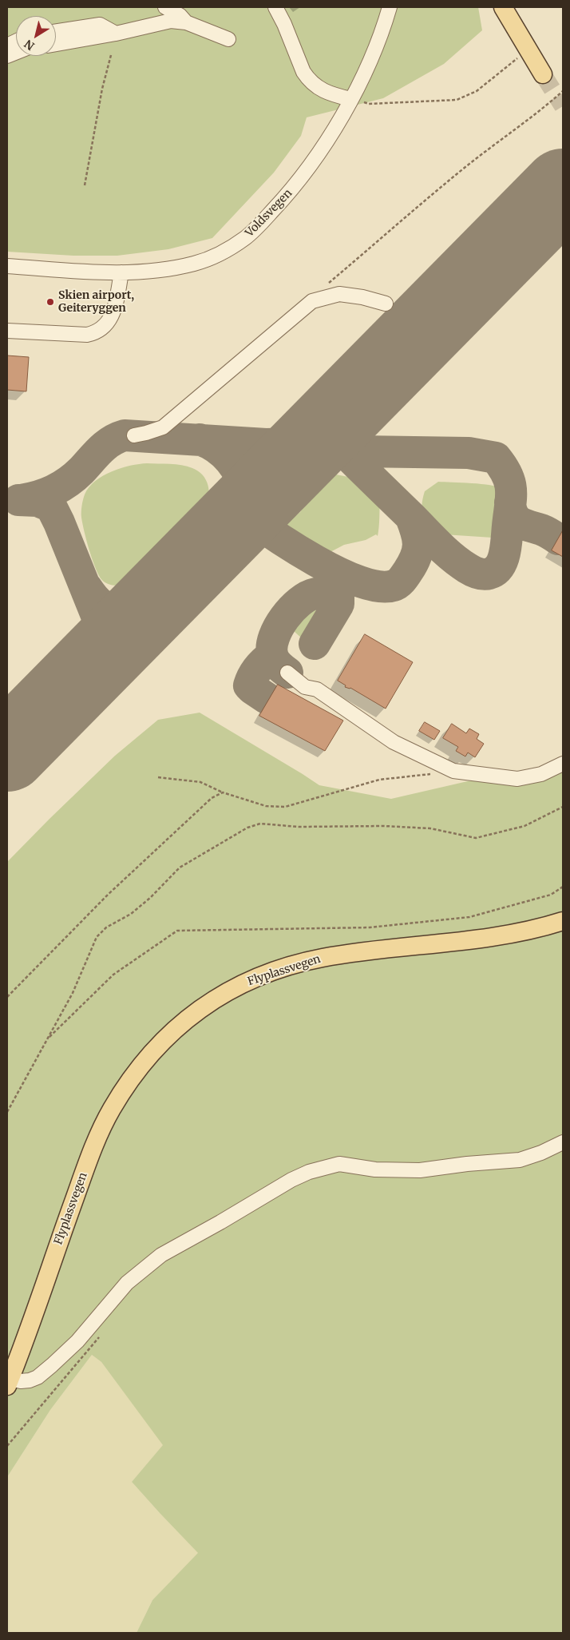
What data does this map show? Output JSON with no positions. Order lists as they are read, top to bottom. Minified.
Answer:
{"streets":{"main road":["Flyplassvegen"],"street":["Voldsvegen"]},"places":["Skien airport, Geiteryggen"],"north":"bottom left"}
